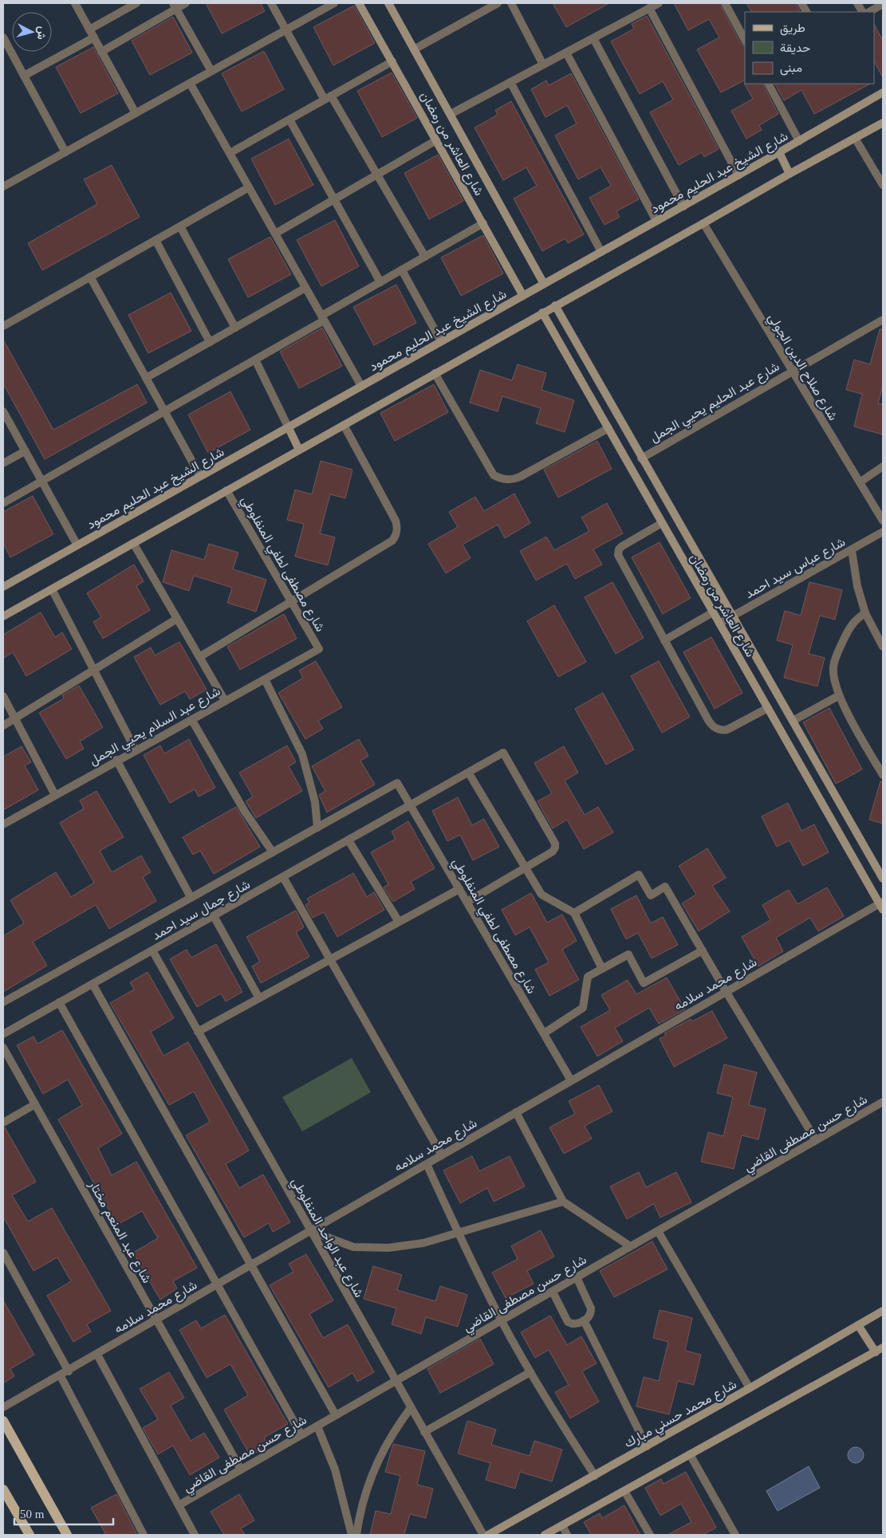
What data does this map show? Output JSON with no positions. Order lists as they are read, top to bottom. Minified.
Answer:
{"streets":{"street":["شارع العاشر من رمضان","شارع الشيخ عبد الحليم محمود","شارع صلاح الدين الجولي","شارع عبد الحليم يحيي الجمل","شارع مصطفى لطفي المنفلوطي","شارع عباس سيد احمد","شارع عبد السلام يحيي الجمل","شارع جمال سيد احمد","شارع محمد سلامه","شارع حسن مصطفى القاضي","شارع عبد المنعم مختار","شارع عبد الواحد المنفلوطي","شارع محمد حسني مبارك"]},"crossings":[["شارع العاشر من رمضان","شارع الشيخ عبد الحليم محمود"],["شارع العاشر من رمضان","شارع عبد الحليم يحيي الجمل"],["شارع العاشر من رمضان","شارع عباس سيد احمد"],["شارع العاشر من رمضان","شارع محمد سلامه"],["شارع صلاح الدين الجولي","شارع عبد الحليم يحيي الجمل"],["شارع مصطفى لطفي المنفلوطي","شارع عبد السلام يحيي الجمل"],["شارع مصطفى لطفي المنفلوطي","شارع جمال سيد احمد"],["شارع مصطفى لطفي المنفلوطي","شارع محمد سلامه"],["شارع جمال سيد احمد","شارع عبد الواحد المنفلوطي"],["شارع محمد سلامه","شارع عبد المنعم مختار"],["شارع محمد سلامه","شارع عبد الواحد المنفلوطي"],["شارع حسن مصطفى القاضي","شارع عبد المنعم مختار"],["شارع حسن مصطفى القاضي","شارع عبد الواحد المنفلوطي"]],"legend":["طريق","حديقة","مبنى"],"scale_bar":"50 m","north":"right"}
